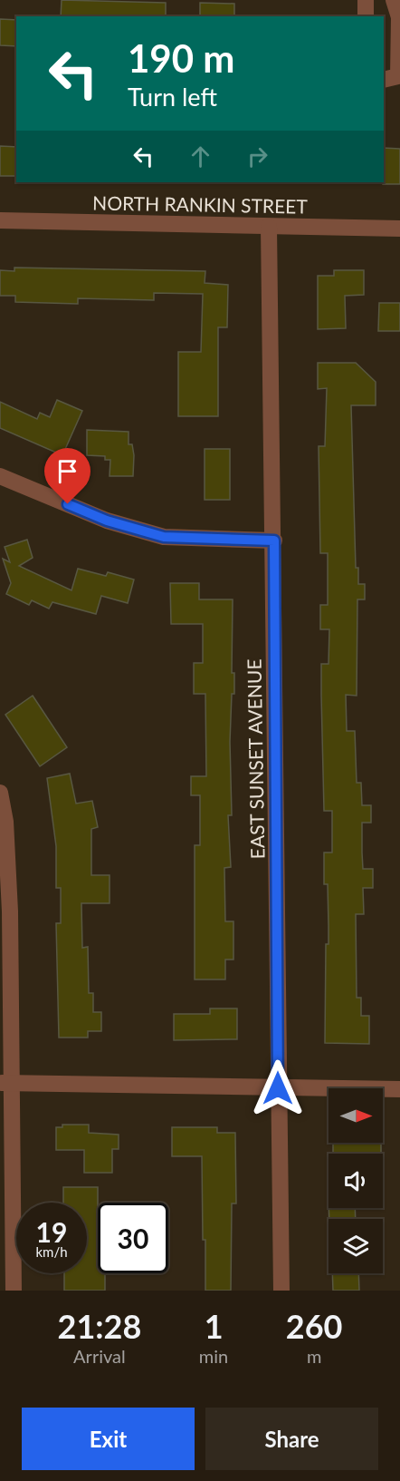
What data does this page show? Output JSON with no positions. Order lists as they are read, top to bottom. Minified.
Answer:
{"streets":{"street":["NORTH RANKIN STREET","EAST SUNSET AVENUE"]},"crossings":[["NORTH RANKIN STREET","EAST SUNSET AVENUE"]],"north":"right","page":{"turn":["190 m","Turn left"],"speed":"19 km/h","limit":"30","eta":["21:28","Arrival","1","min","260","m"],"buttons":["Exit","Share"]}}
